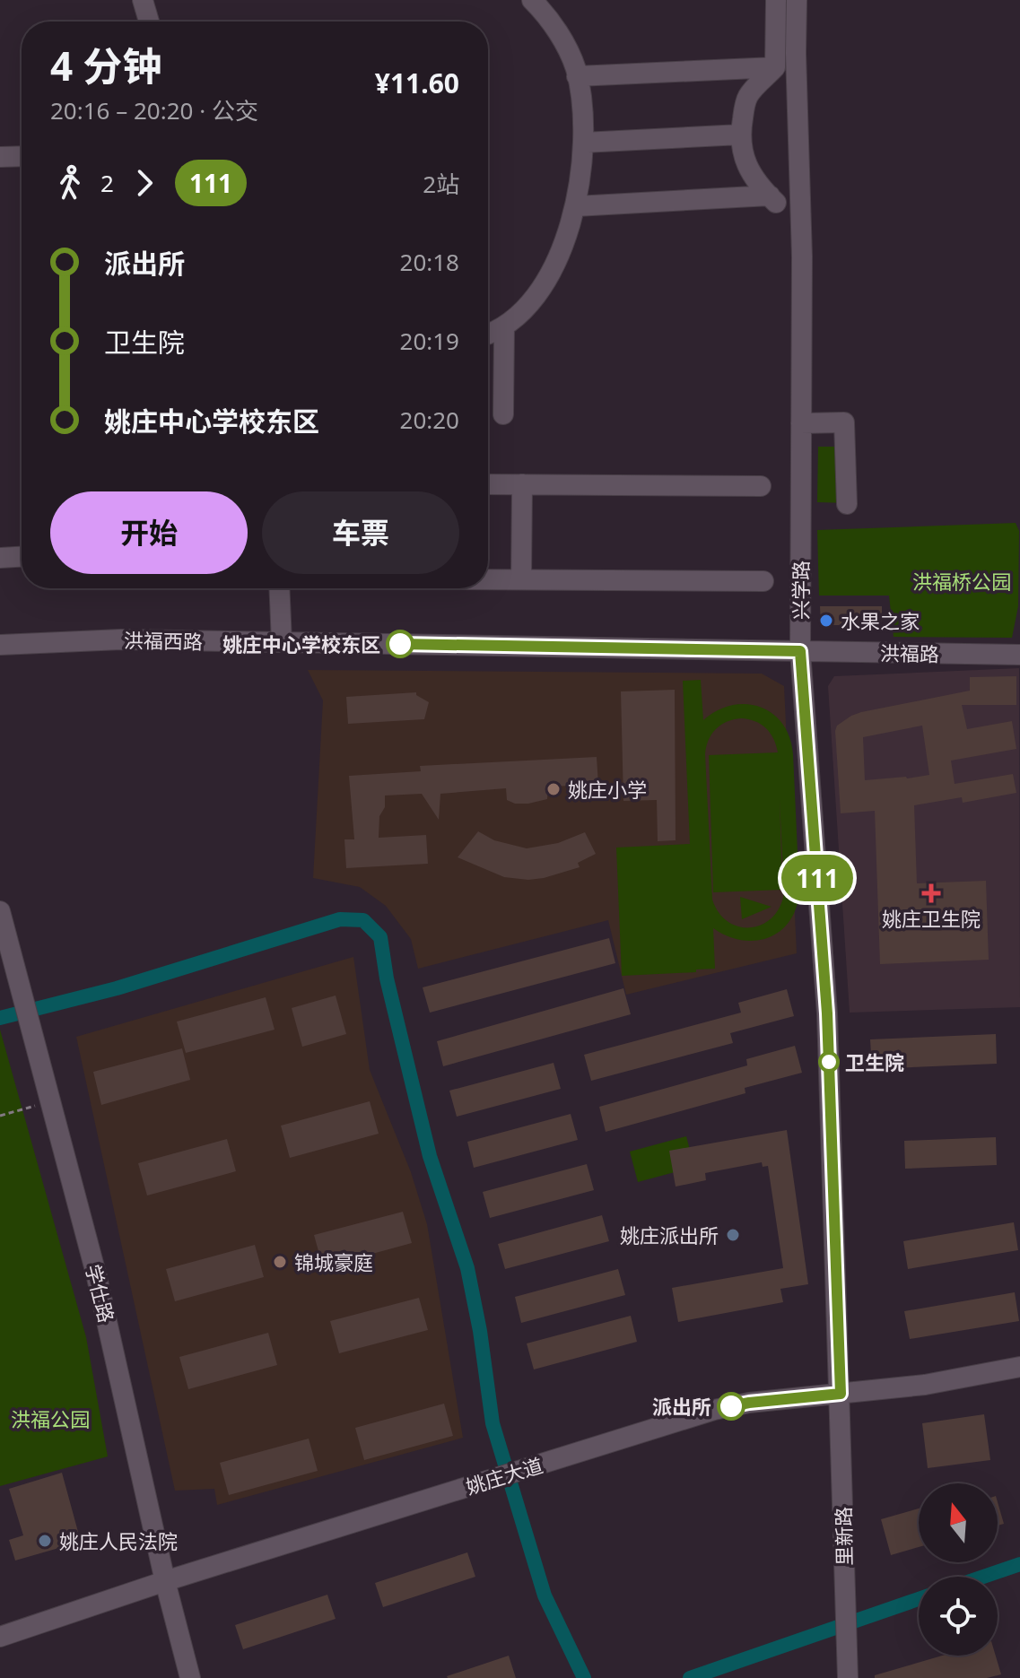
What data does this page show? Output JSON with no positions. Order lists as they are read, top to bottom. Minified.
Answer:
{"streets":{"street":["兴学路","洪福西路","洪福路","学仕路","姚庄大道","里新路"]},"crossings":[["兴学路","洪福西路"],["兴学路","洪福路"],["兴学路","姚庄大道"],["兴学路","里新路"],["洪福西路","洪福路"],["学仕路","姚庄大道"],["姚庄大道","里新路"]],"parks":["洪福桥公园","洪福公园"],"places":{"other":["水果之家","姚庄中心学校东区","姚庄小学","卫生院","姚庄派出所","锦城豪庭","派出所","姚庄人民法院"],"health":["姚庄卫生院"]},"lines":["bus line 111"],"north":"top","page":{"on_map":"111","heading":["4 分钟","20:16 – 20:20 · 公交","¥11.60"],"legs":["2","111","2站"],"list":[{"name":"派出所","value":"20:18"},{"name":"卫生院","value":"20:19"},{"name":"姚庄中心学校东区","value":"20:20"}],"buttons":["开始","车票"]}}
